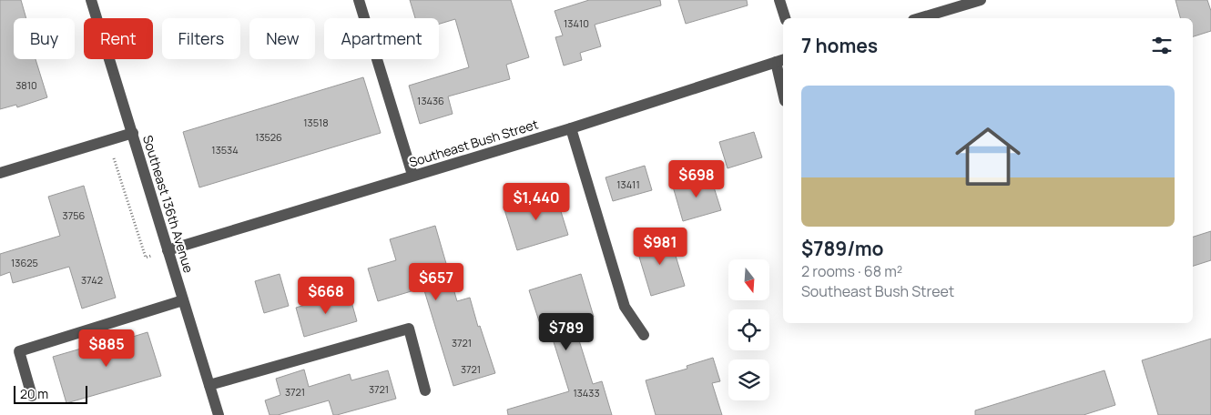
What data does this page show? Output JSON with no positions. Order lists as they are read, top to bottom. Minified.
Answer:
{"streets":{"street":["Southeast Bush Street","Southeast 136th Avenue"]},"crossings":[["Southeast Bush Street","Southeast 136th Avenue"]],"house_numbers":["13410","3810","13436","13518","13526","13534","13411","3756","13625","3742","3721","3721","3721","3721","13433"],"scale_bar":"20 m","north":"bottom","page":{"chip":["Buy","Rent","Filters","New","Apartment"],"heading":"7 homes","list":[{"name":"$789/mo","note":"2 rooms · 68 m² · Southeast Bush Street"}],"price":["$698","$1,440","$981","$657","$668","$789","$885"],"scale":"20 m"}}
